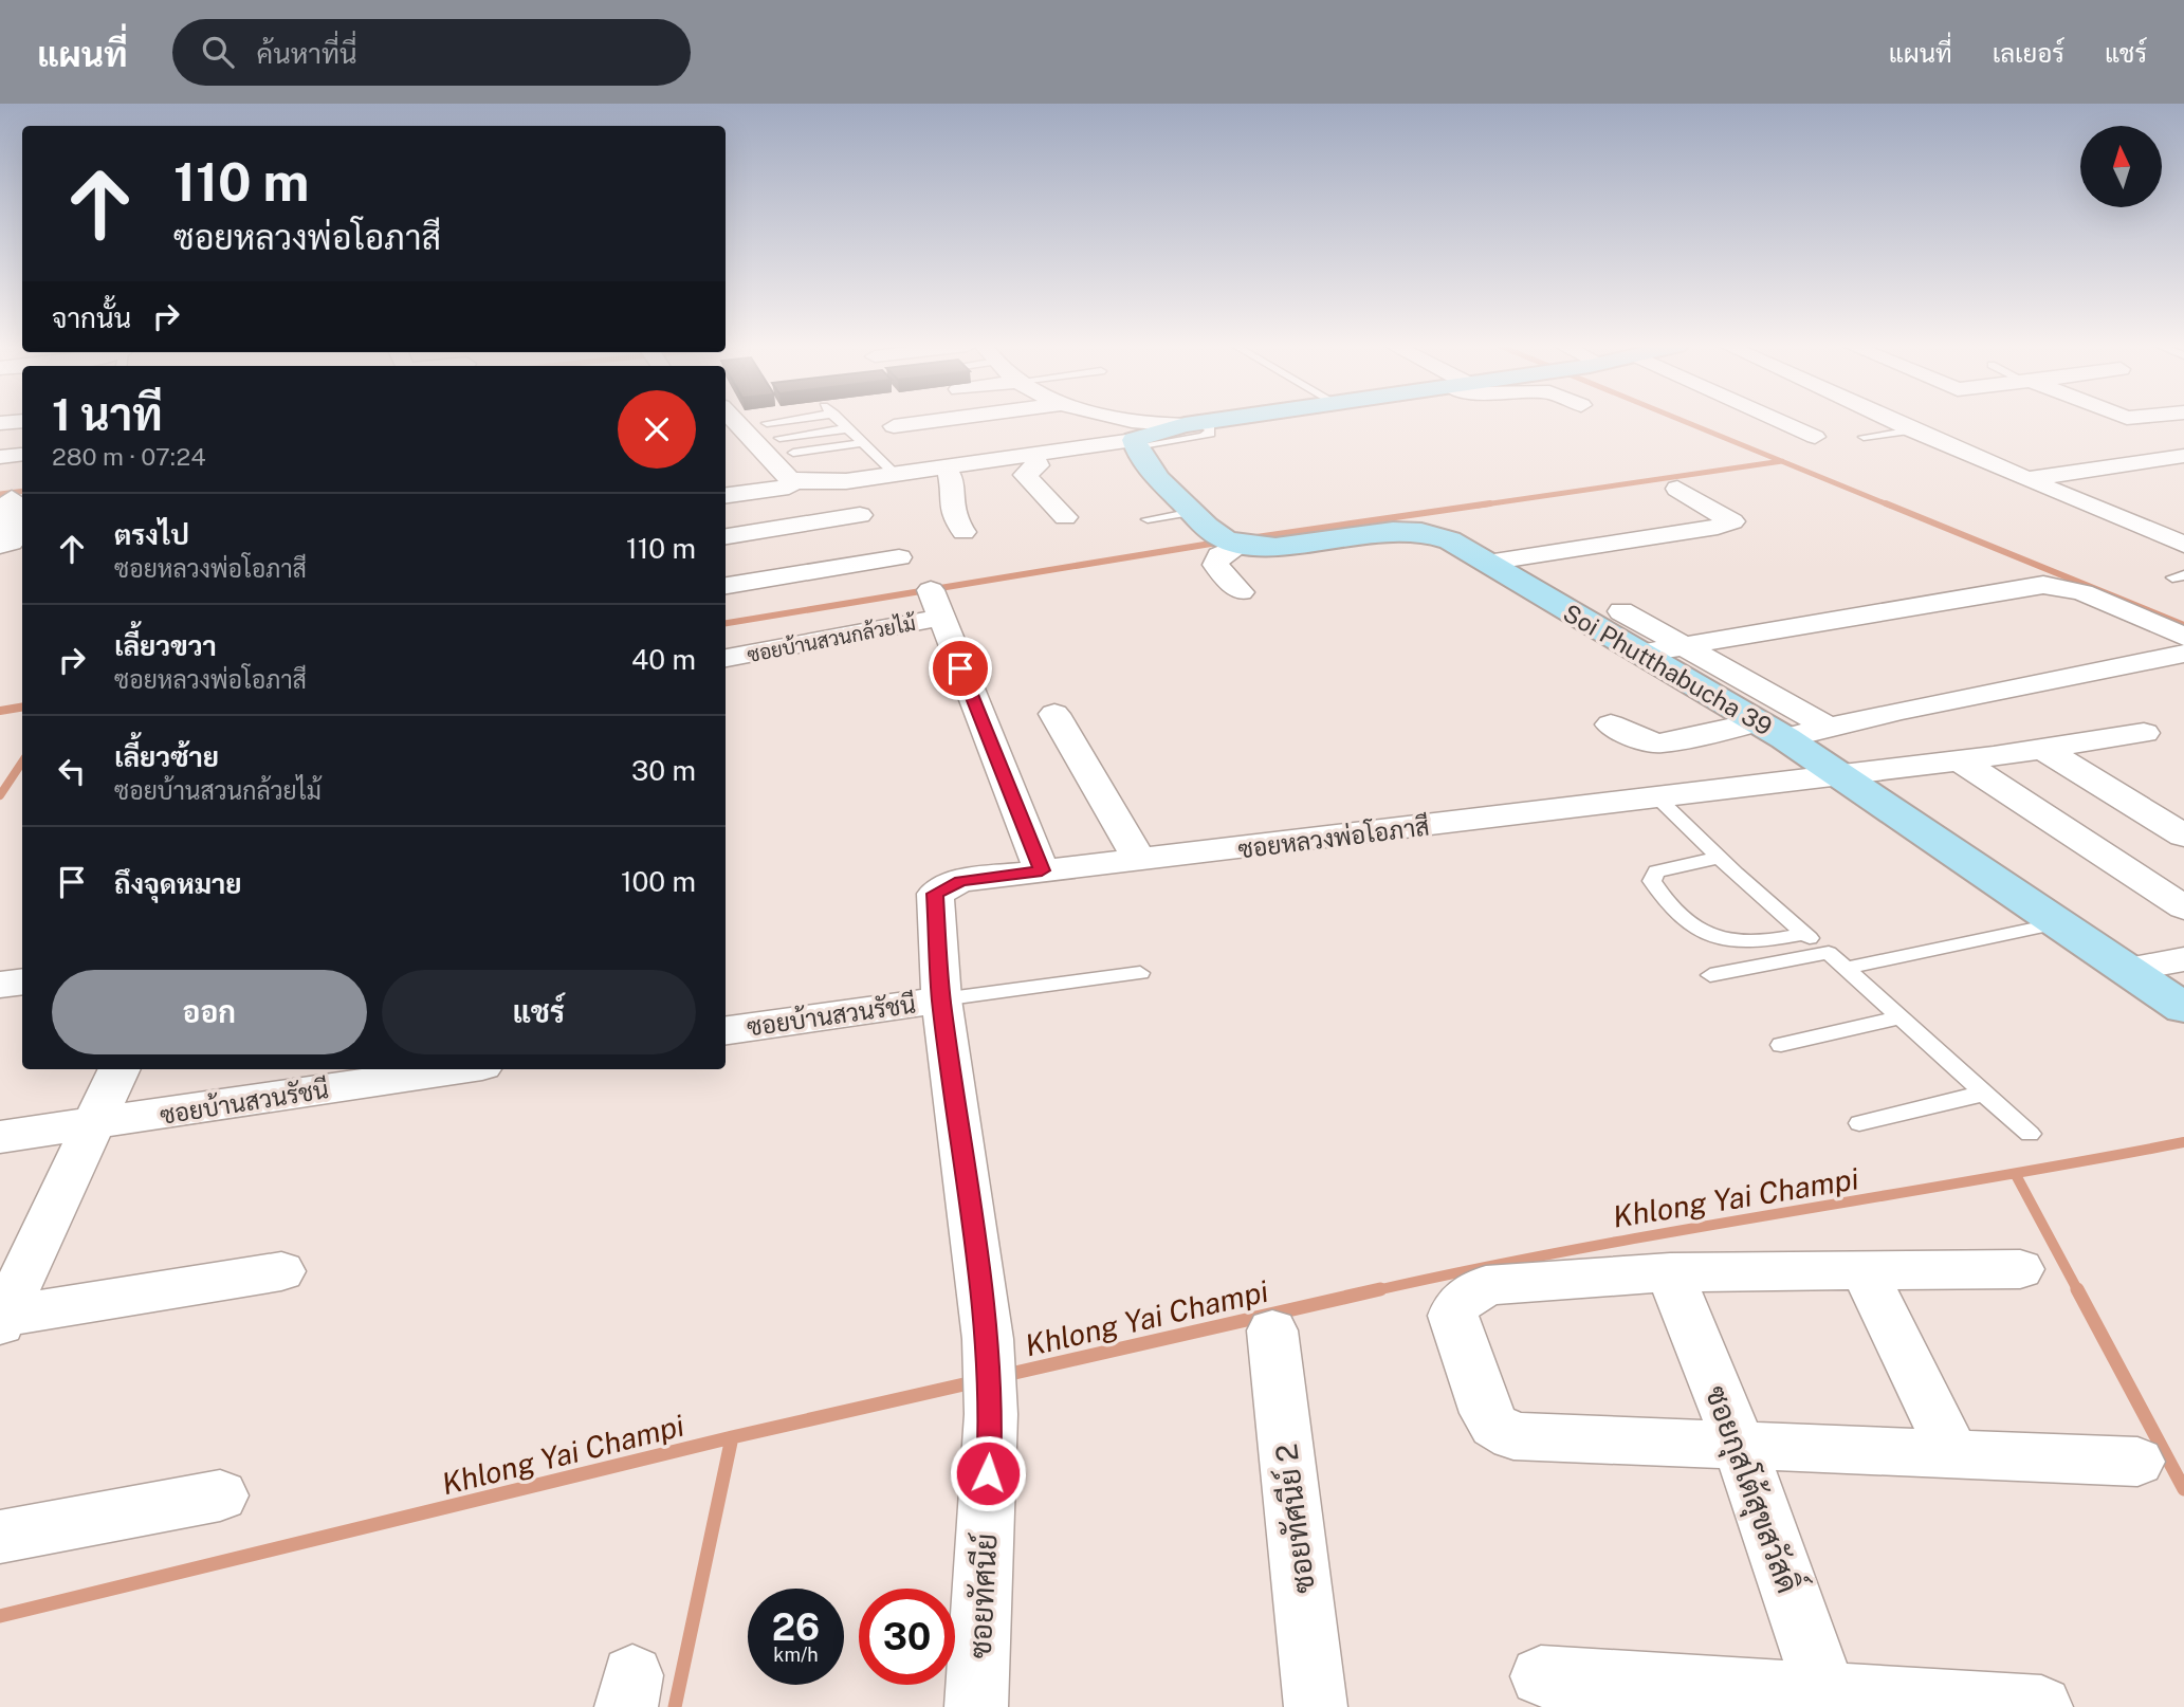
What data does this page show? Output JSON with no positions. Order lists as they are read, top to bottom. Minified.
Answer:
{"streets":{"street":["ซอยบ้านสวนกล้วยไม้","Soi Phutthabucha 39","ซอยหลวงพ่อโอภาสี","ซอยบ้านสวนรัชนี","ซอยกุสโต้สุขสวัสดิ์","ซอยทัศนีย์ 2","ซอยทัศนีย์"]},"crossings":[["ซอยบ้านสวนกล้วยไม้","ซอยหลวงพ่อโอภาสี"],["Soi Phutthabucha 39","ซอยหลวงพ่อโอภาสี"],["ซอยหลวงพ่อโอภาสี","ซอยบ้านสวนรัชนี"],["ซอยหลวงพ่อโอภาสี","ซอยทัศนีย์"],["ซอยบ้านสวนรัชนี","ซอยทัศนีย์"]],"water":["Khlong Yai Champi"],"north":"top","page":{"header":"แผนที่","search":"ค้นหาที่นี่","nav":["แผนที่","เลเยอร์","แชร์"],"turn":["110 m","ซอยหลวงพ่อโอภาสี"],"then":"จากนั้น","heading":["1 นาที","280 m · 07:24"],"list":[{"name":"ตรงไป","note":"ซอยหลวงพ่อโอภาสี","value":"110 m"},{"name":"เลี้ยวขวา","note":"ซอยหลวงพ่อโอภาสี","value":"40 m"},{"name":"เลี้ยวซ้าย","note":"ซอยบ้านสวนกล้วยไม้","value":"30 m"},{"name":"ถึงจุดหมาย","value":"100 m"}],"buttons":["ออก","แชร์"],"speed":"26 km/h","limit":"30"}}
